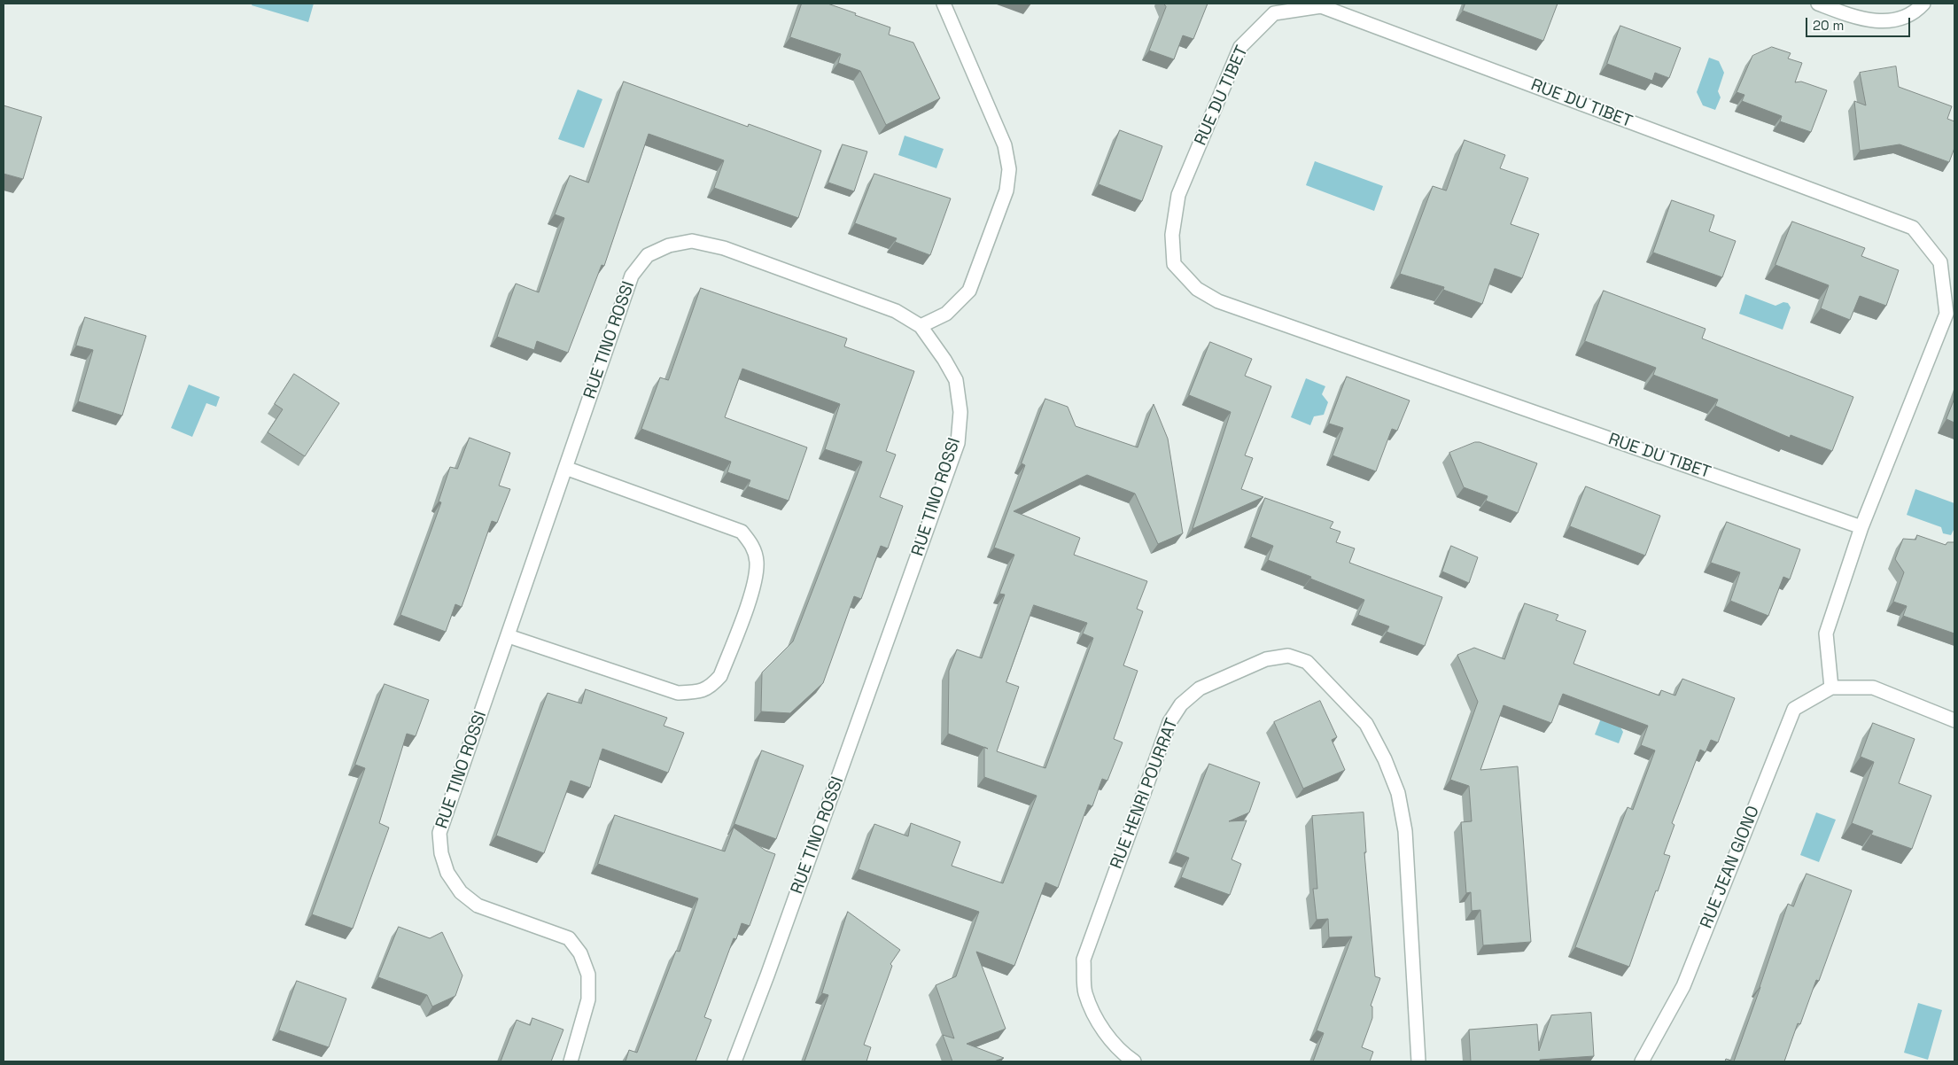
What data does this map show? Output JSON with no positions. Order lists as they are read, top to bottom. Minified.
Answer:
{"streets":{"street":["RUE DU TIBET","RUE TINO ROSSI","RUE HENRI POURRAT","RUE JEAN GIONO"]},"crossings":[["RUE DU TIBET","RUE JEAN GIONO"]],"scale_bar":"20 m"}
